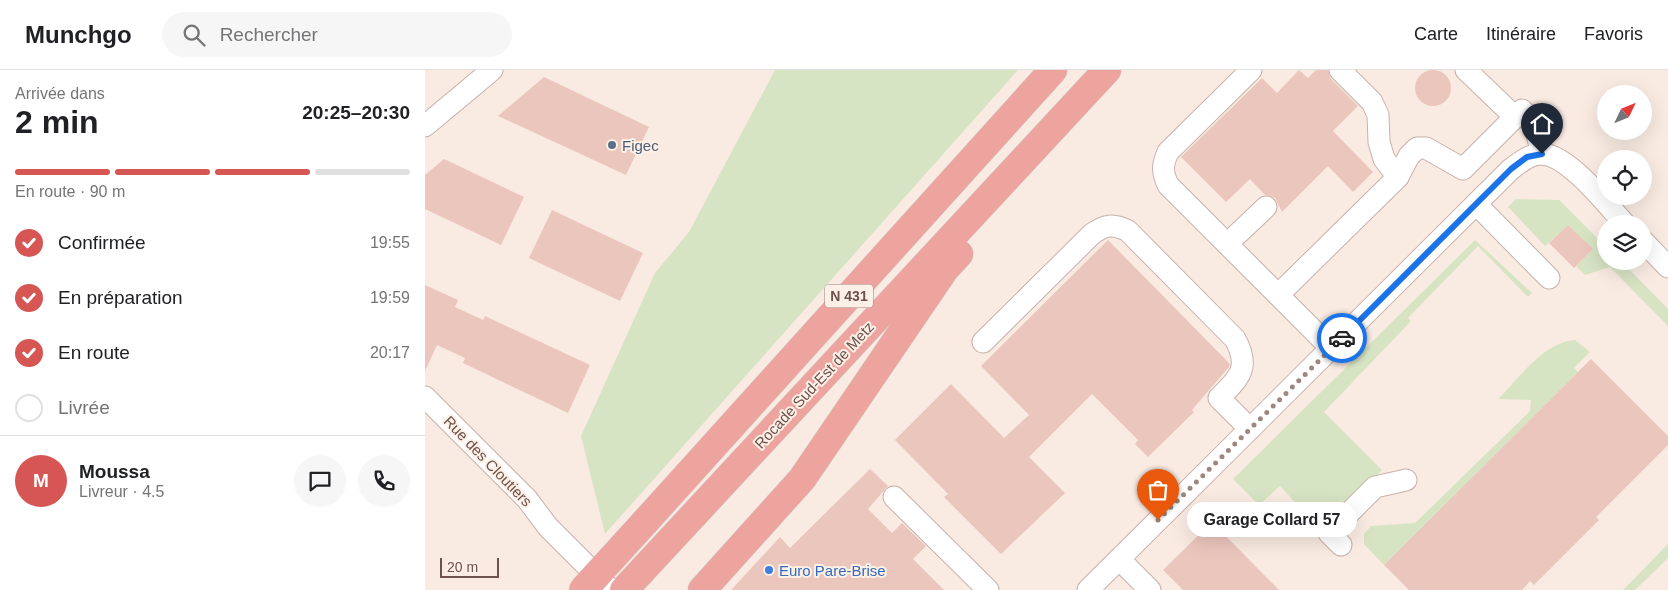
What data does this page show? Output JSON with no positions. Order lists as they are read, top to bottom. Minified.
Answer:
{"streets":{"highway":["N 431","Rocade Sud-Est de Metz"],"street":["Rue des Cloutiers"]},"places":["Figec","Garage Collard 57","Euro Pare-Brise"],"scale_bar":"20 m","north":"top right","page":{"header":"Munchgo","search":"Rechercher","nav":["Carte","Itinéraire","Favoris"],"heading":["2 min","Arrivée dans","20:25–20:30"],"panel":["Moussa","Livreur · 4.5"],"bar":"En route · 90 m","list":[["Confirmée","19:55"],["En préparation","19:59"],["En route","20:17"],"Livrée"],"round":"M","bubble":"Garage Collard 57","scale":"20 m"}}
